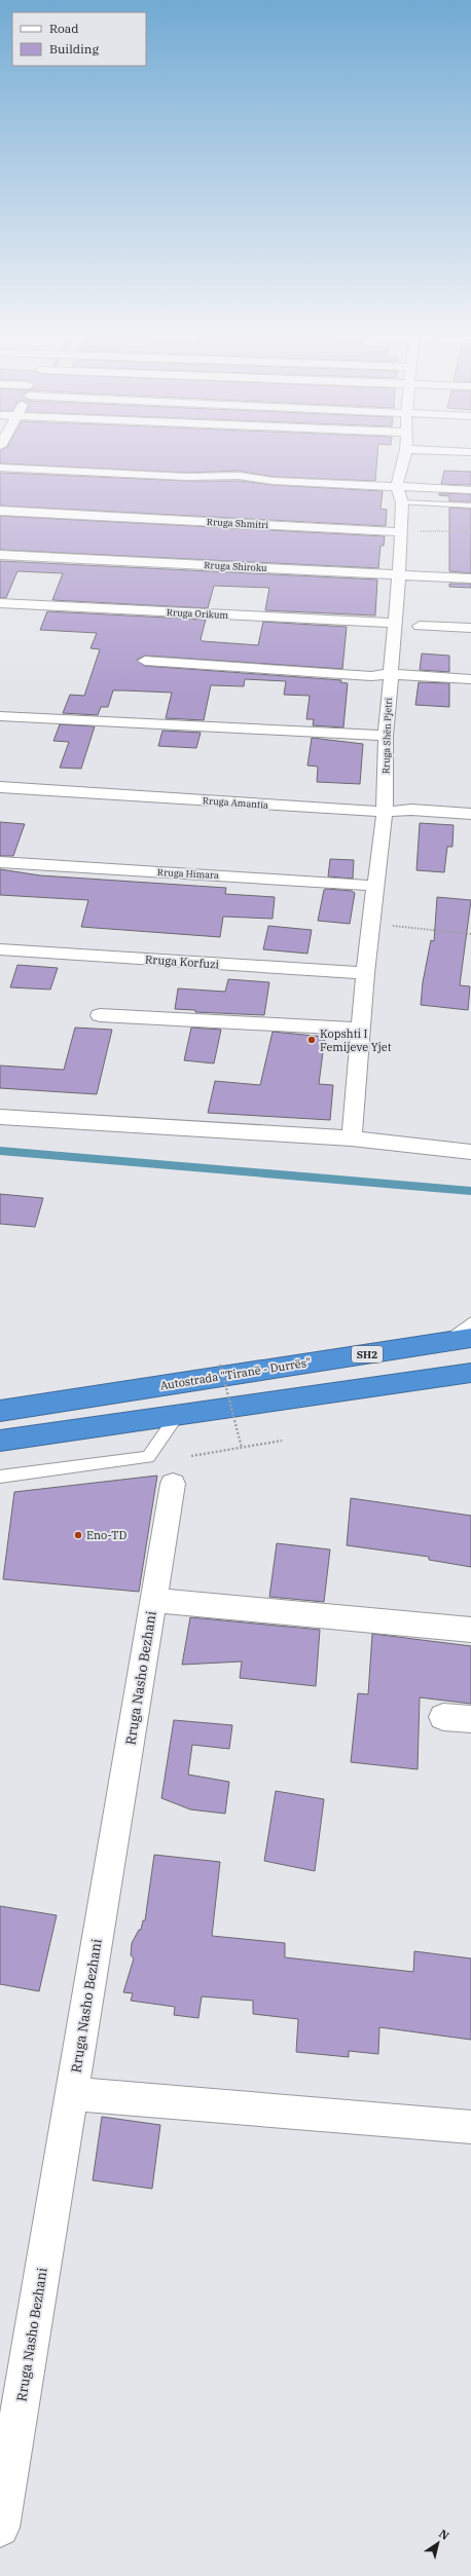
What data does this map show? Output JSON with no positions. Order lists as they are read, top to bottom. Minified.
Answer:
{"streets":{"highway":["SH2","Autostrada \"Tiranë - Durrës\""],"street":["Rruga Shmitri","Rruga Shiroku","Rruga Orikum","Rruga Shën Pjetri","Rruga Amantia","Rruga Himara","Rruga Korfuzi","Rruga Nasho Bezhani"]},"crossings":[["Rruga Shmitri","Rruga Shën Pjetri"],["Rruga Shiroku","Rruga Shën Pjetri"],["Rruga Orikum","Rruga Shën Pjetri"],["Rruga Shën Pjetri","Rruga Amantia"],["Rruga Shën Pjetri","Rruga Himara"],["Rruga Shën Pjetri","Rruga Korfuzi"]],"places":["Kopshti I Femijeve Yjet","Eno-TD"],"legend":["Road","Building"],"north":"top right"}
